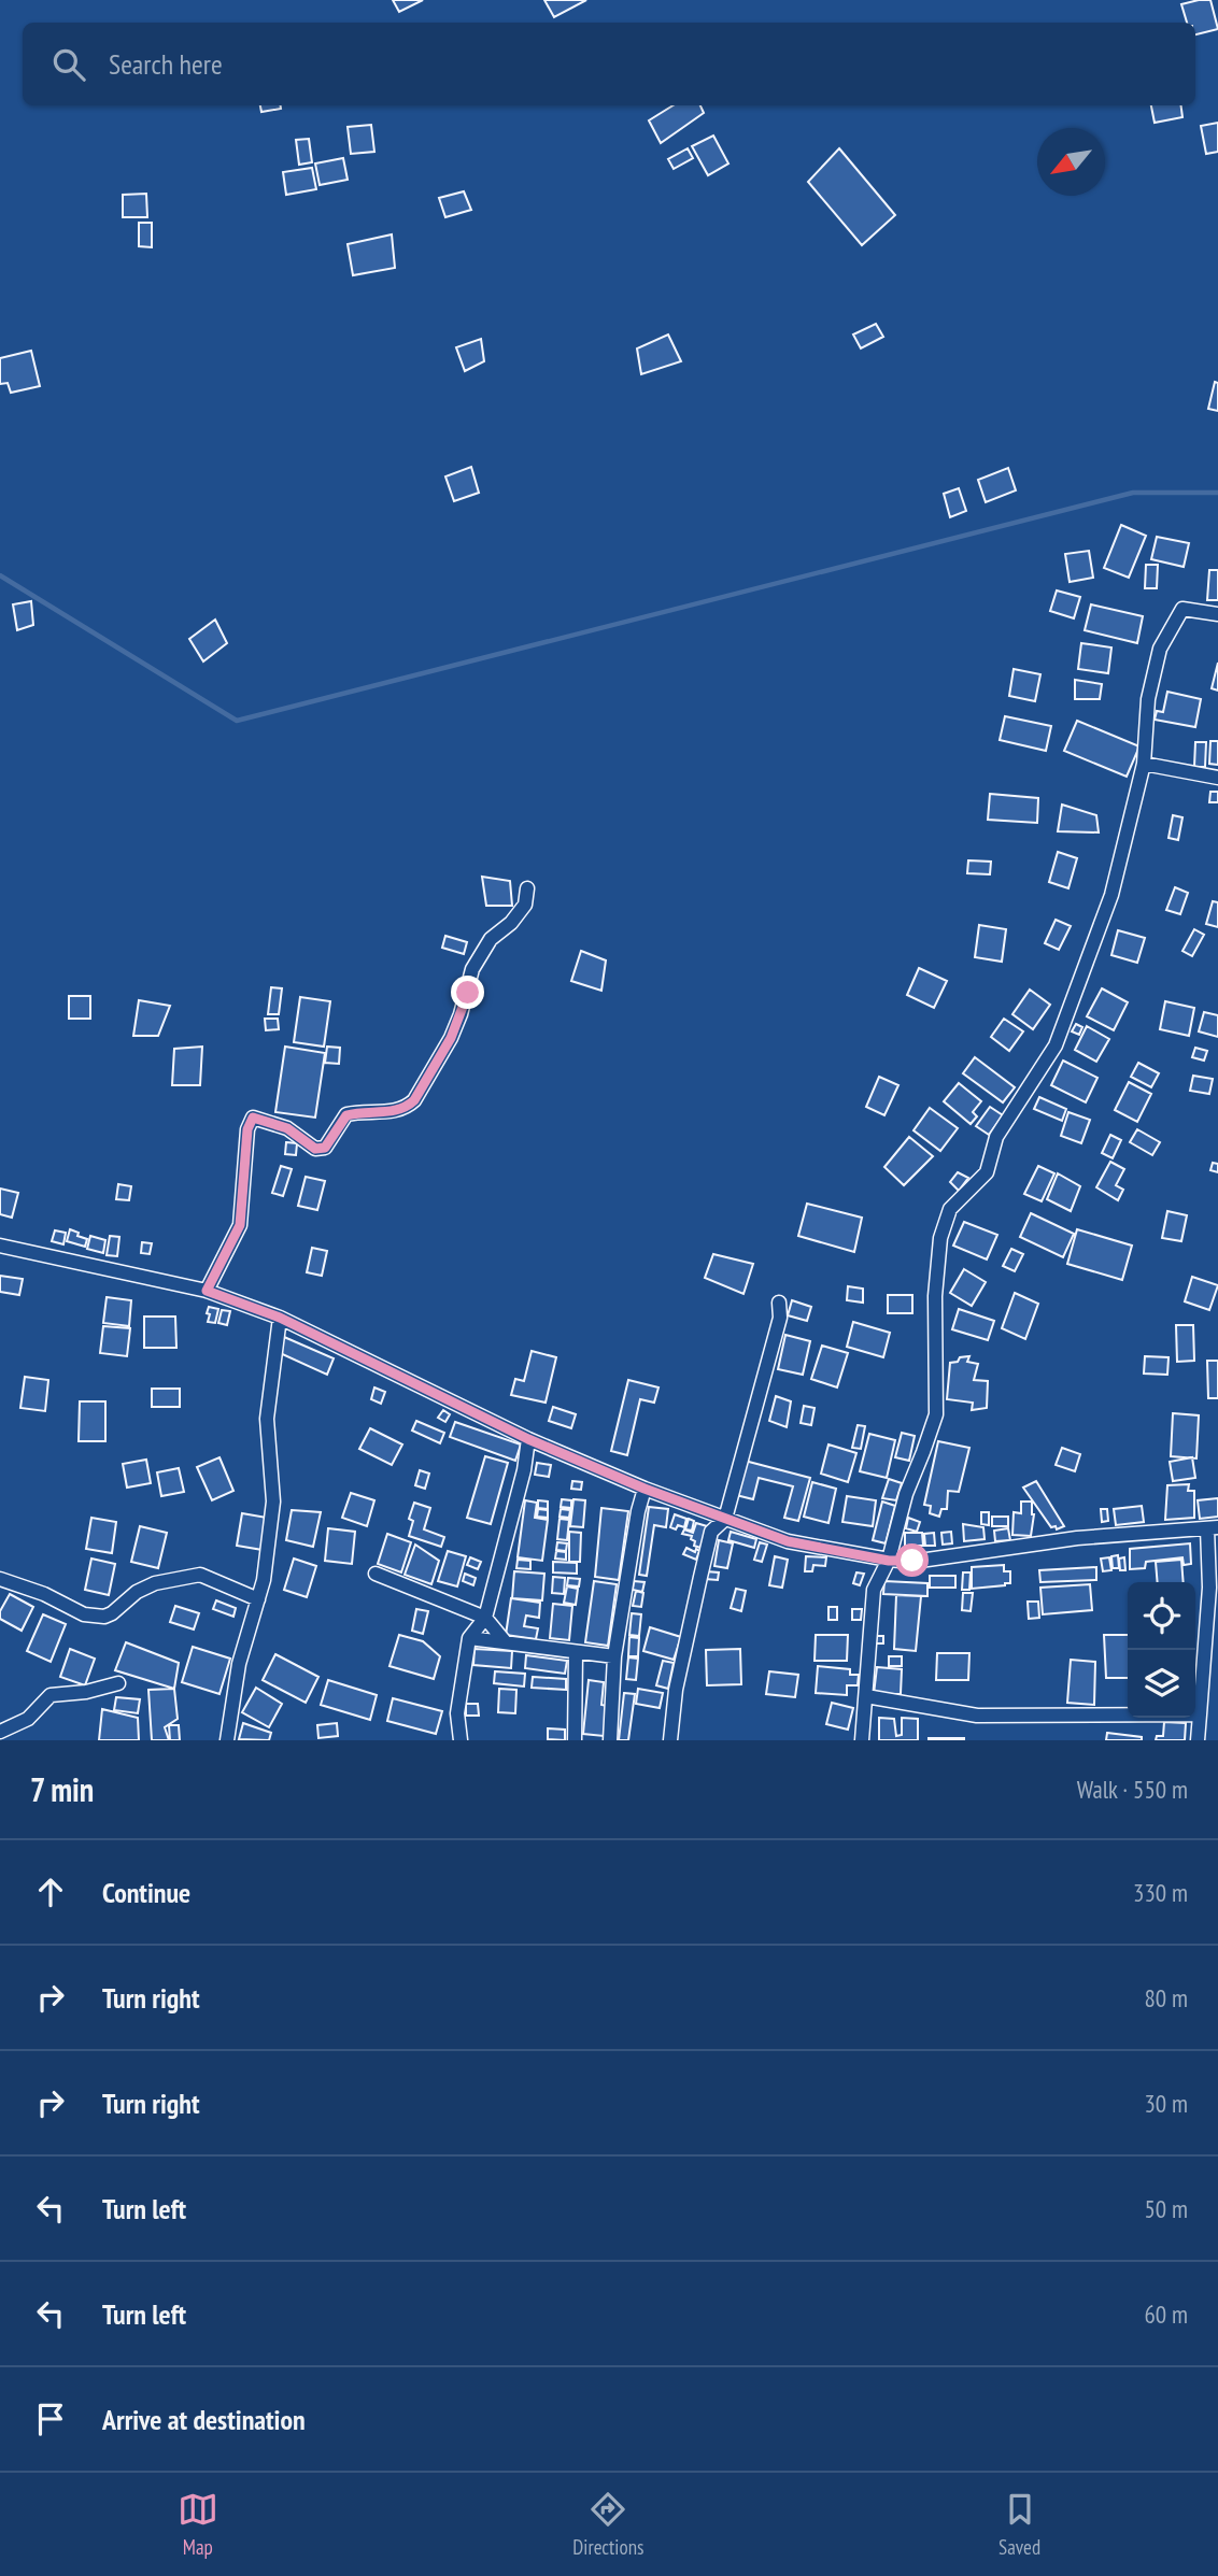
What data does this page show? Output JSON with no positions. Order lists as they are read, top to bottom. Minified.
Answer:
{"north":"bottom left","page":{"search":"Search here","heading":["7 min","Walk · 550 m"],"list":[["Continue","330 m"],["Turn right","80 m"],["Turn right","30 m"],["Turn left","50 m"],["Turn left","60 m"],"Arrive at destination"],"nav":["Map","Directions","Saved"]}}
